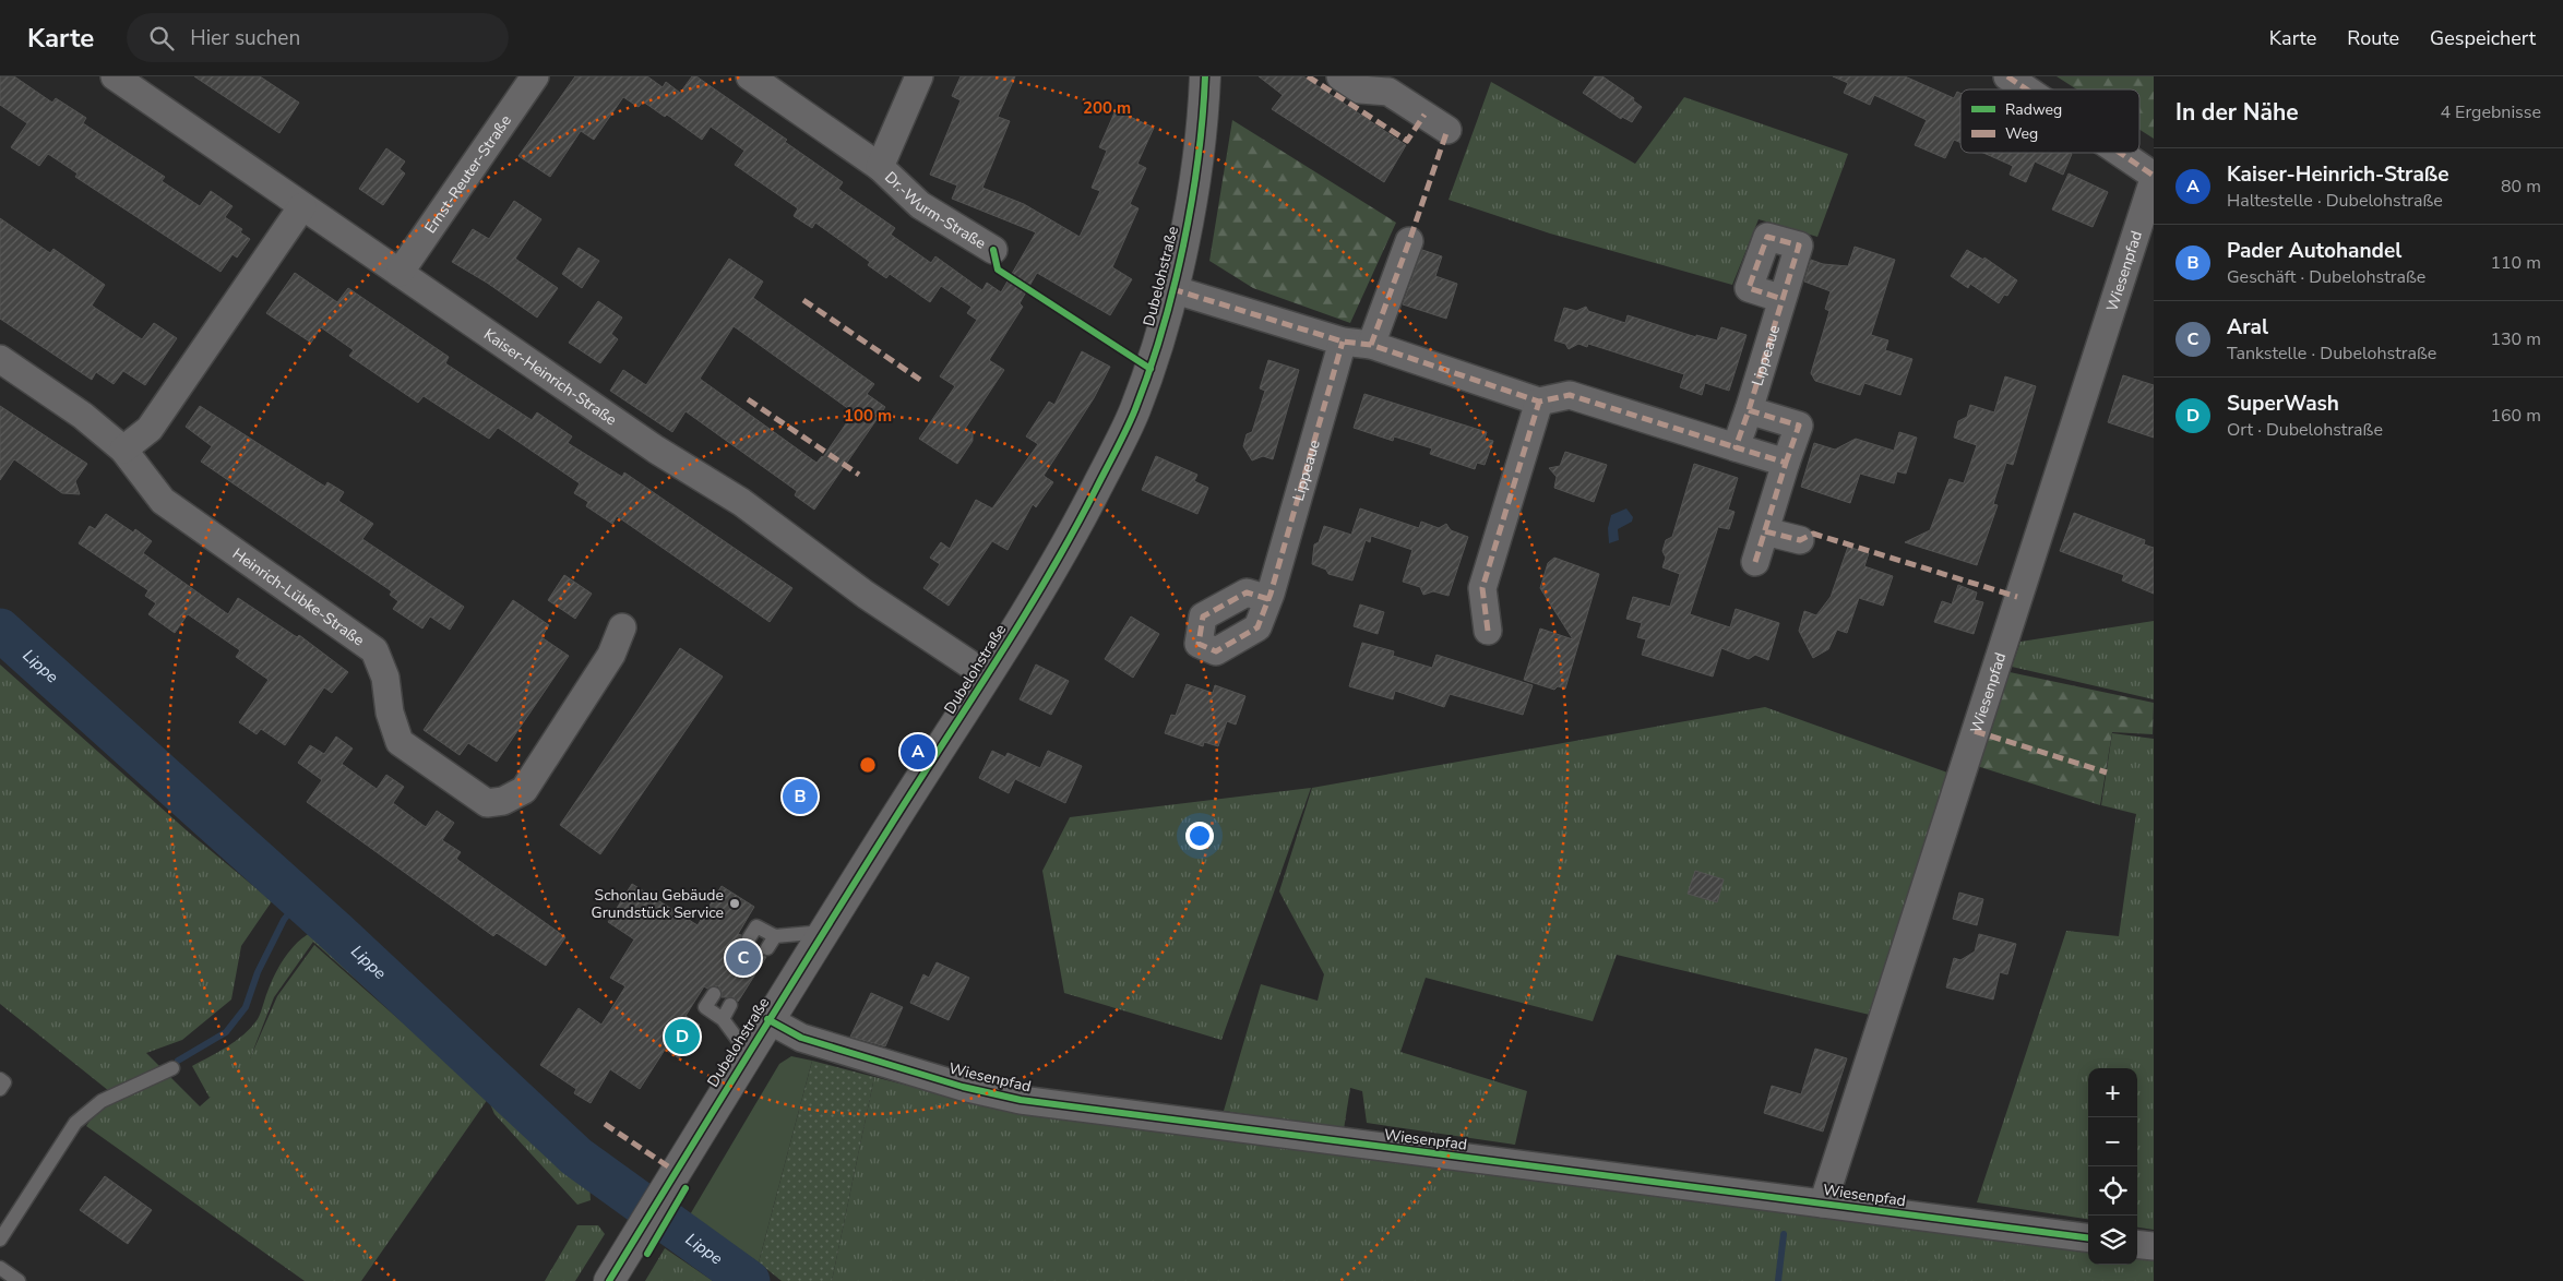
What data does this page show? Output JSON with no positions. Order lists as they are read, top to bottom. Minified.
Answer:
{"streets":{"main road":["Dubelohstraße"],"street":["Ernst-Reuter-Straße","Dr.-Wurm-Straße","Wiesenpfad","Lippeaue","Kaiser-Heinrich-Straße","Heinrich-Lübke-Straße"]},"crossings":[["Ernst-Reuter-Straße","Kaiser-Heinrich-Straße"],["Wiesenpfad","Dubelohstraße"],["Dubelohstraße","Kaiser-Heinrich-Straße"]],"water":["Lippe"],"places":["Schonlau Gebäude Grundstück Service"],"legend":["Radweg","Weg"],"page":{"header":"Karte","search":"Hier suchen","nav":["Karte","Route","Gespeichert"],"heading":["In der Nähe","4 Ergebnisse"],"list":[{"mark":"A","name":"Kaiser-Heinrich-Straße","note":"Haltestelle · Dubelohstraße","value":"80 m"},{"mark":"B","name":"Pader Autohandel","note":"Geschäft · Dubelohstraße","value":"110 m"},{"mark":"C","name":"Aral","note":"Tankstelle · Dubelohstraße","value":"130 m"},{"mark":"D","name":"SuperWash","note":"Ort · Dubelohstraße","value":"160 m"}],"pins":["A","B","C","D"],"map_buttons":["+","−"]},"rings":["200 m","100 m"]}
